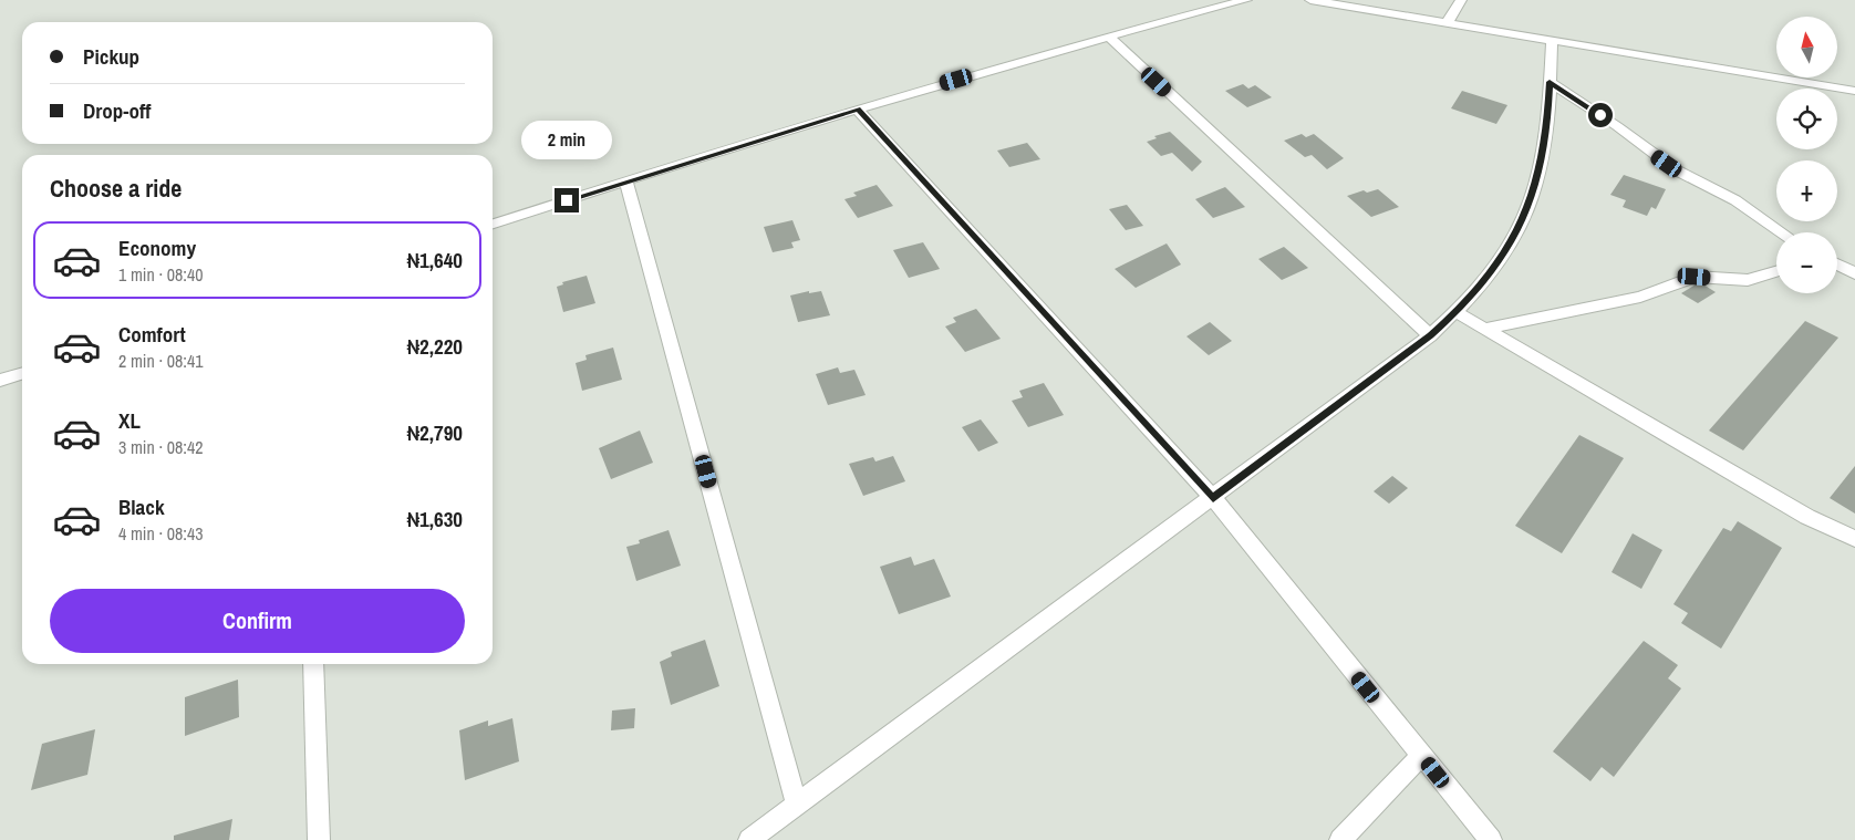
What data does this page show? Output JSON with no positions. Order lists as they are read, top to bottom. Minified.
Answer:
{"north":"top","page":{"map_buttons":["+","−"],"banner":["Pickup","Drop-off"],"bubble":"2 min","heading":"Choose a ride","list":[{"name":"Economy","note":"1 min · 08:40","value":"₦1,640"},{"name":"Comfort","note":"2 min · 08:41","value":"₦2,220"},{"name":"XL","note":"3 min · 08:42","value":"₦2,790"},{"name":"Black","note":"4 min · 08:43","value":"₦1,630"}],"buttons":"Confirm"}}
